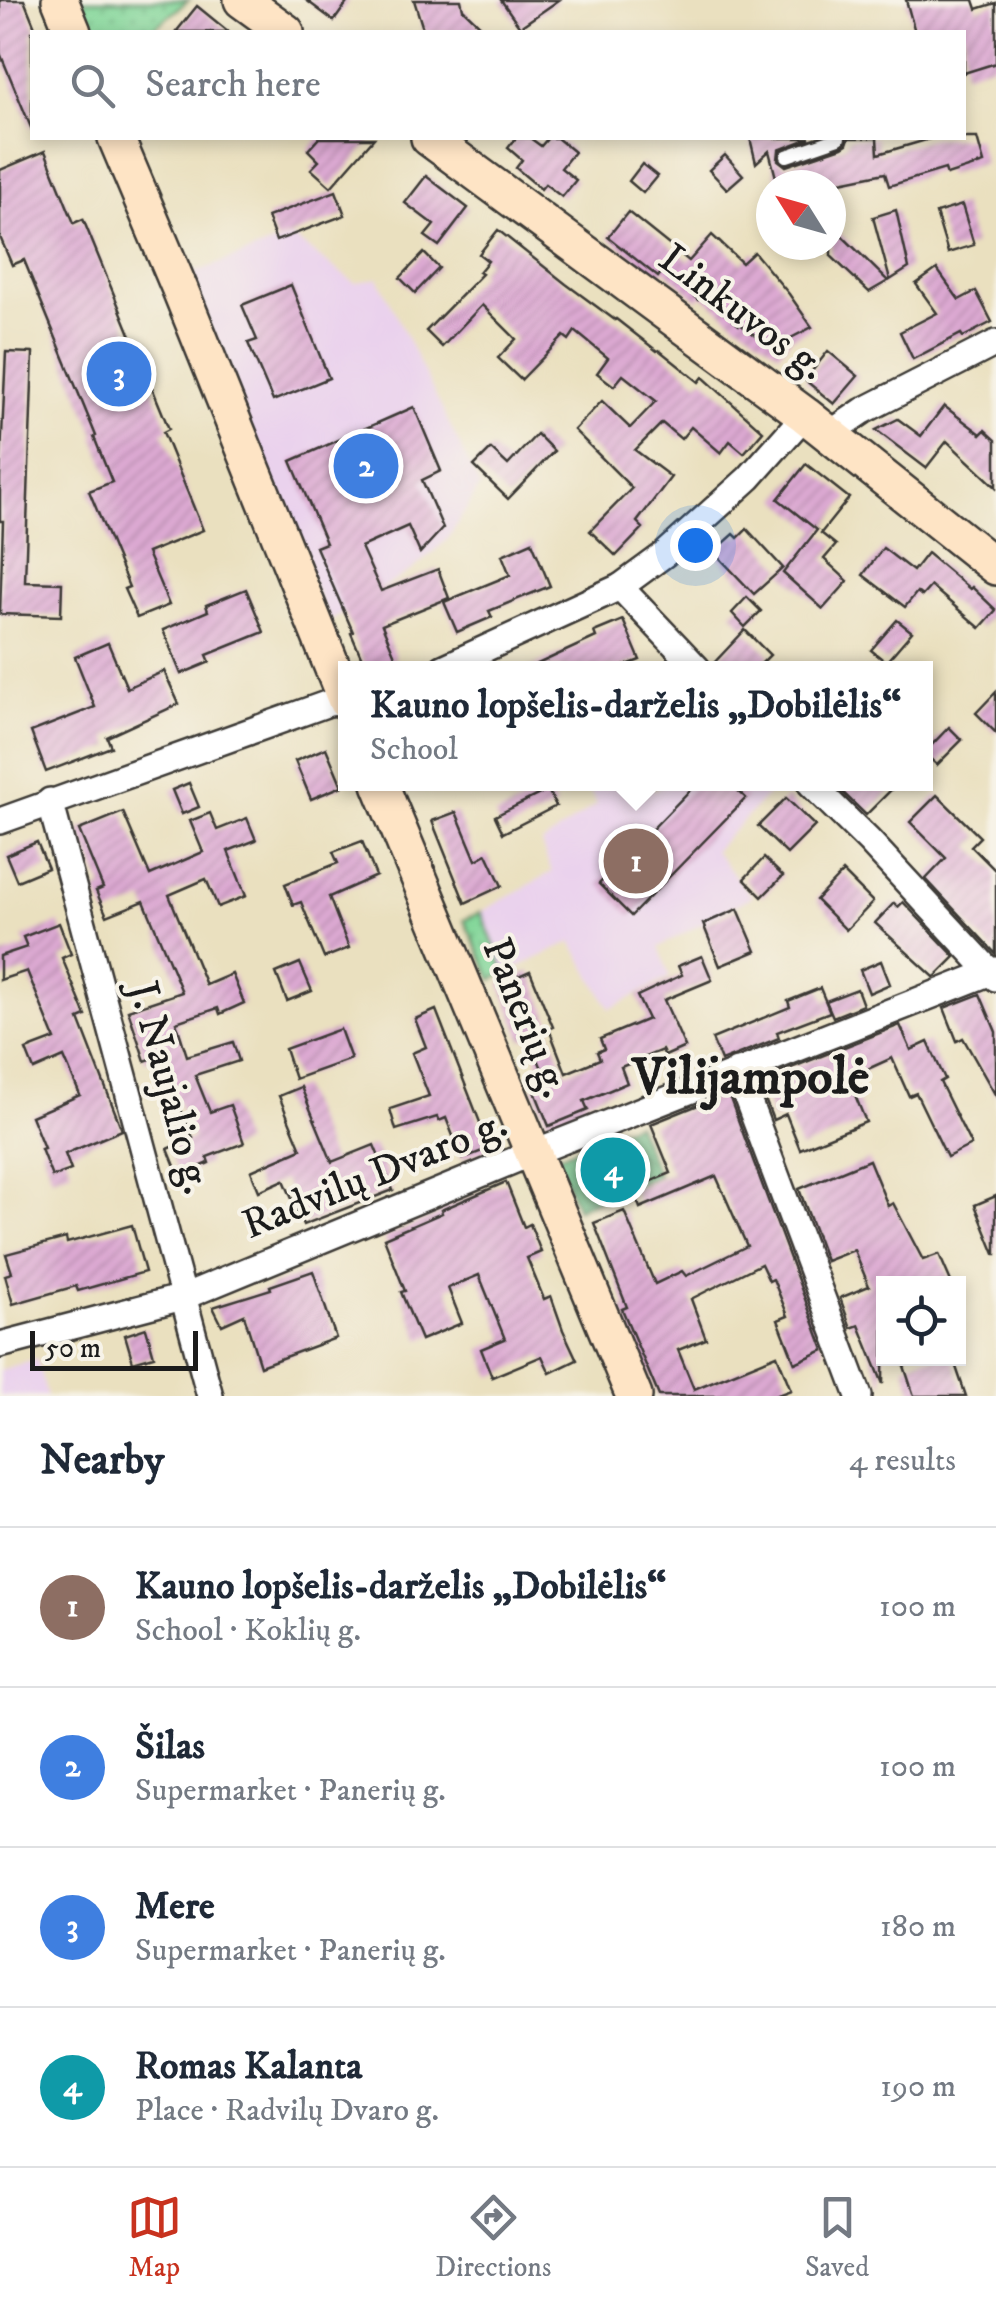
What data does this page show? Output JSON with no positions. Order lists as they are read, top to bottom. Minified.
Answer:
{"streets":{"street":["Linkuvos g.","Panerių g.","J. Naujalio g.","Radvilų Dvaro g."]},"crossings":[["Panerių g.","Radvilų Dvaro g."],["J. Naujalio g.","Radvilų Dvaro g."]],"districts":["Vilijampolė"],"scale_bar":"50 m","north":"top left","page":{"search":"Search here","pins":["3","2","1","4"],"popup":["Kauno lopšelis-darželis „Dobilėlis“","School"],"scale":"50 m","heading":["Nearby","4 results"],"list":[{"mark":"1","name":"Kauno lopšelis-darželis „Dobilėlis“","note":"School · Koklių g.","value":"100 m"},{"mark":"2","name":"Šilas","note":"Supermarket · Panerių g.","value":"100 m"},{"mark":"3","name":"Mere","note":"Supermarket · Panerių g.","value":"180 m"},{"mark":"4","name":"Romas Kalanta","note":"Place · Radvilų Dvaro g.","value":"190 m"}],"nav":["Map","Directions","Saved"]}}
